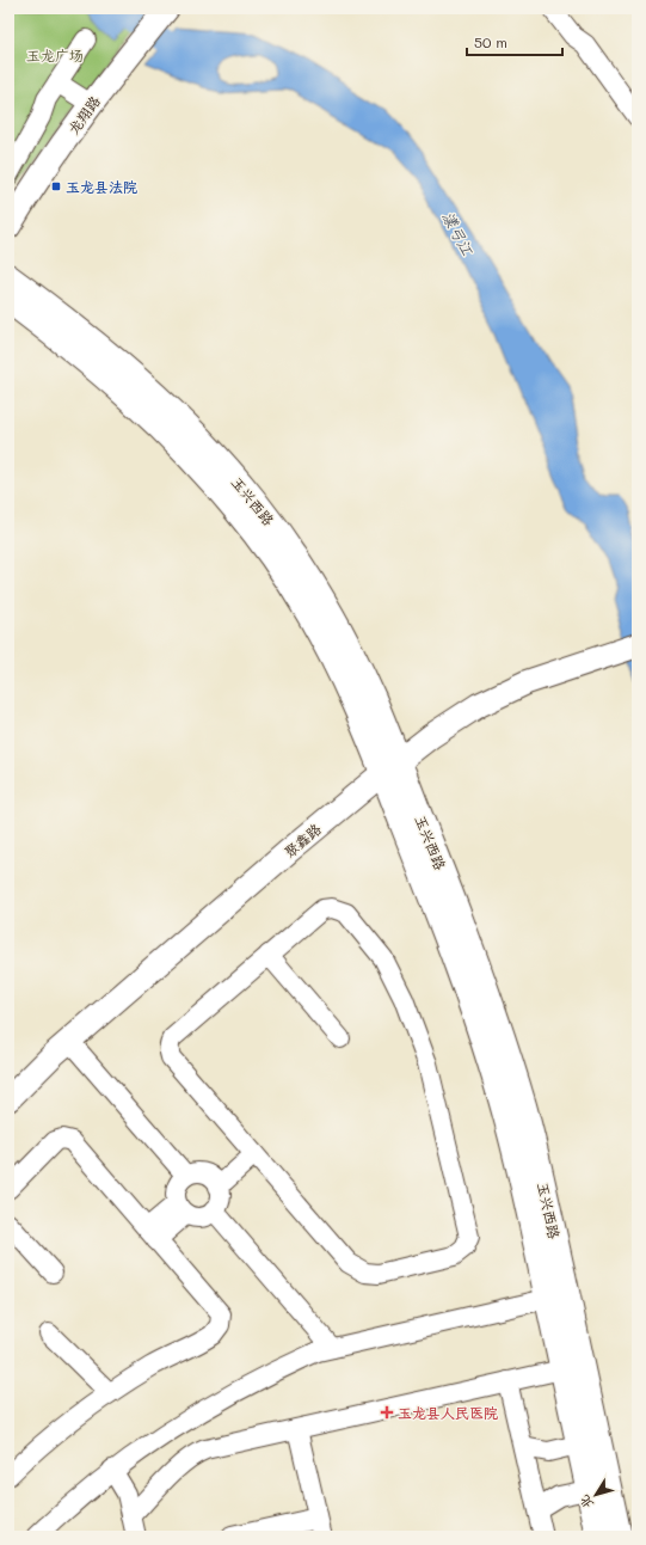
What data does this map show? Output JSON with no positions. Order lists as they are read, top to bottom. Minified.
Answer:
{"streets":{"main road":["龙翔路","玉兴西路","聚鑫路"]},"crossings":[["玉兴西路","聚鑫路"]],"water":["漾弓江"],"parks":["玉龙广场"],"places":{"transit":["玉龙县法院"],"health":["玉龙县人民医院"]},"scale_bar":"50 m","north":"bottom left"}
